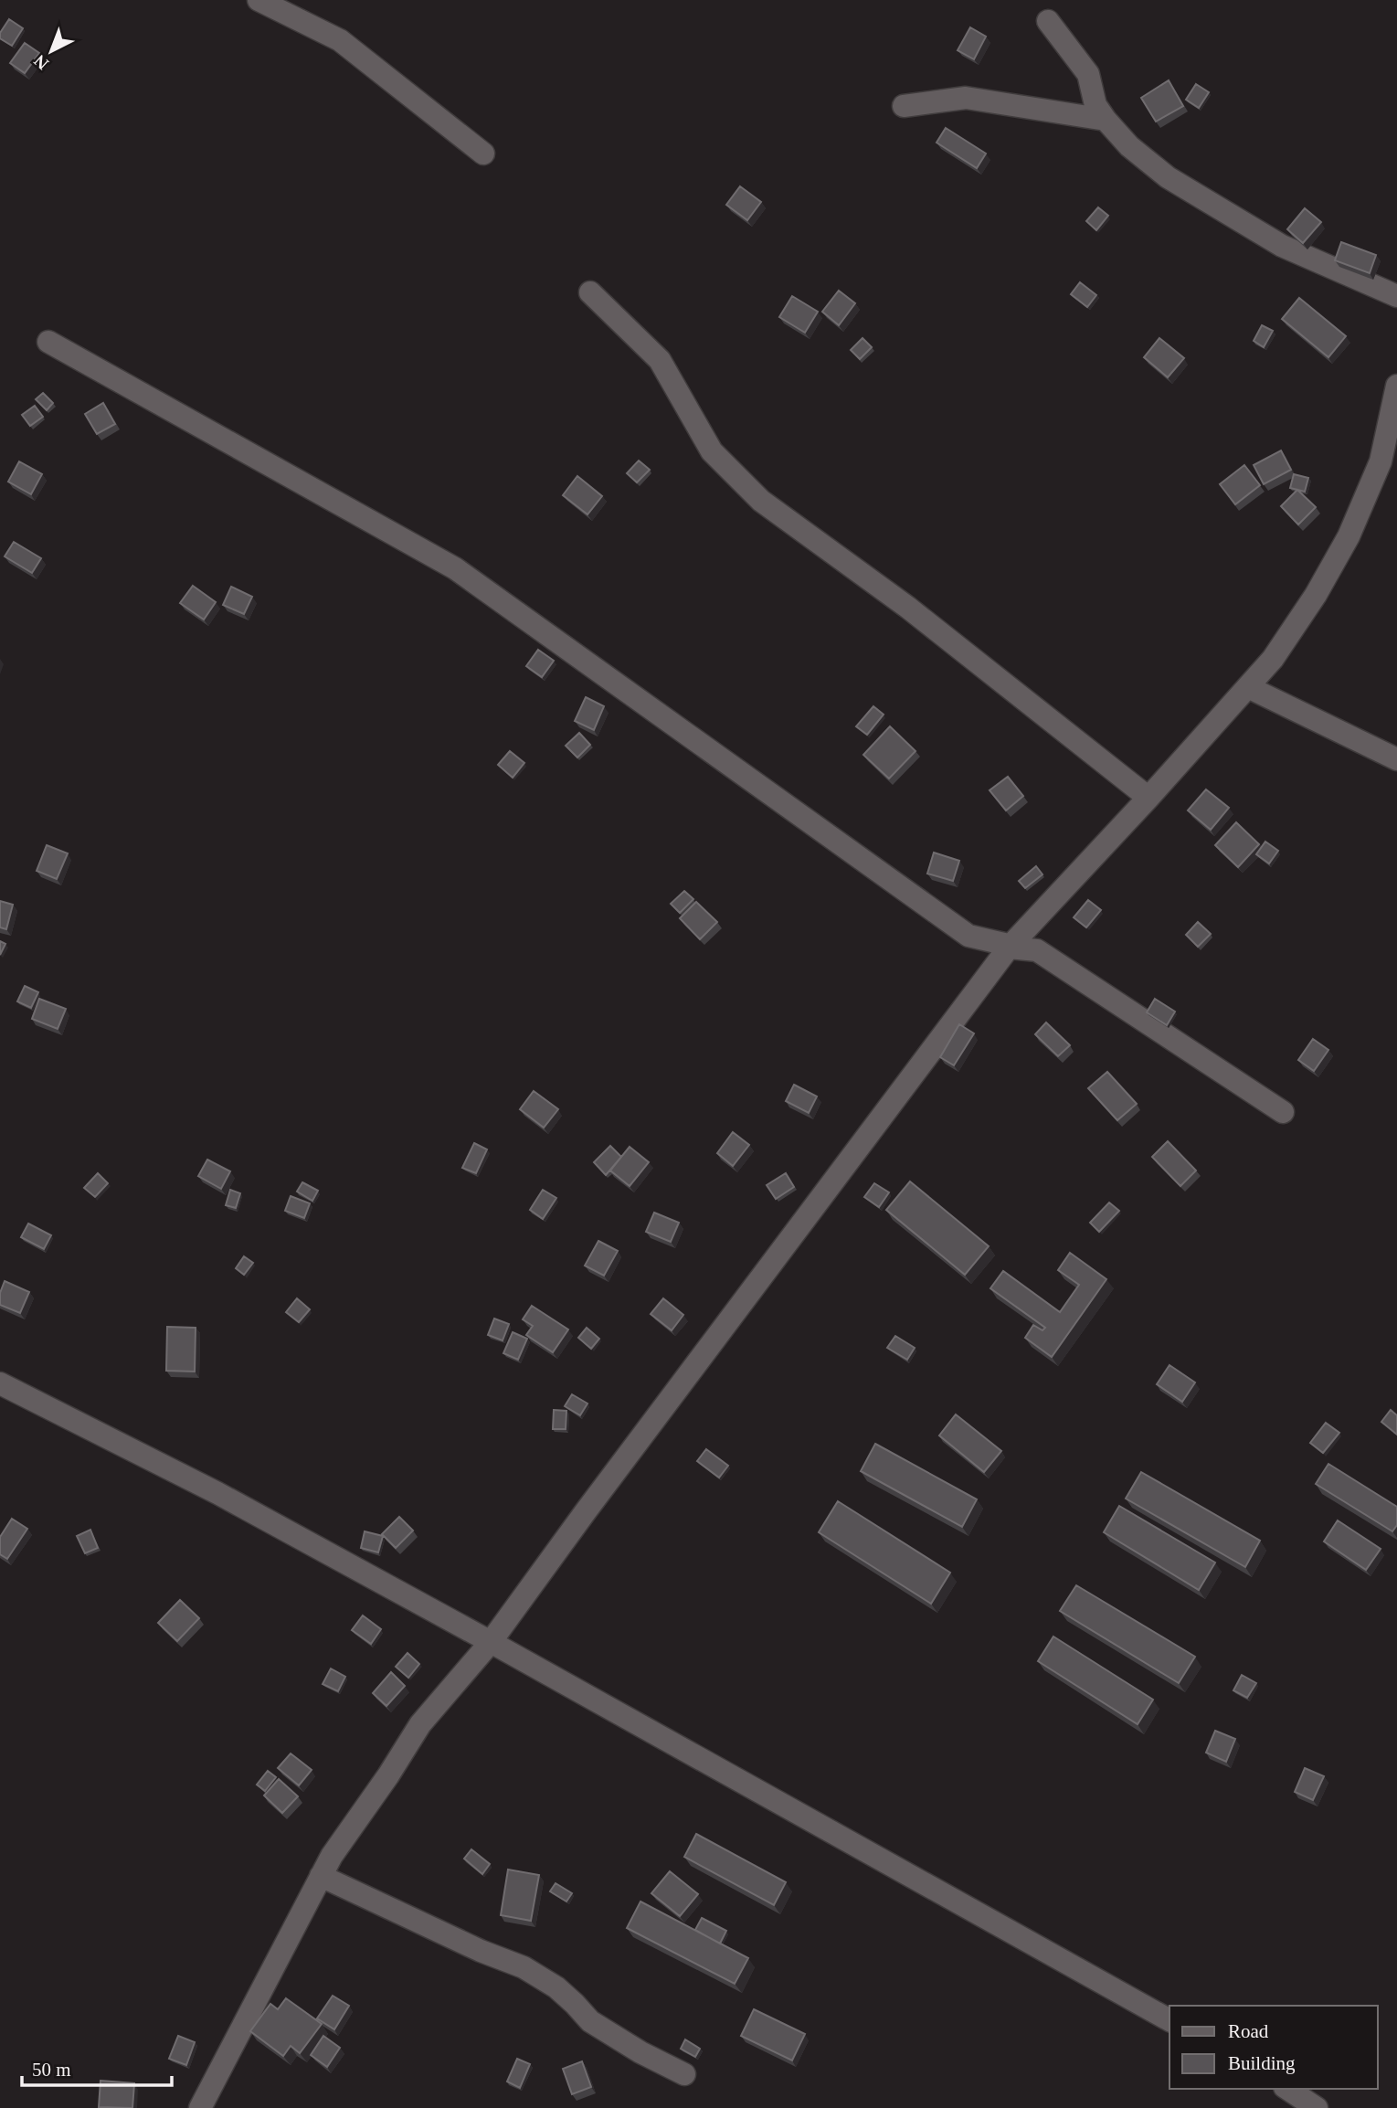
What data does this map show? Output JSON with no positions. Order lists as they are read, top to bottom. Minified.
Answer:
{"legend":["Road","Building"],"scale_bar":"50 m","north":"bottom left"}
